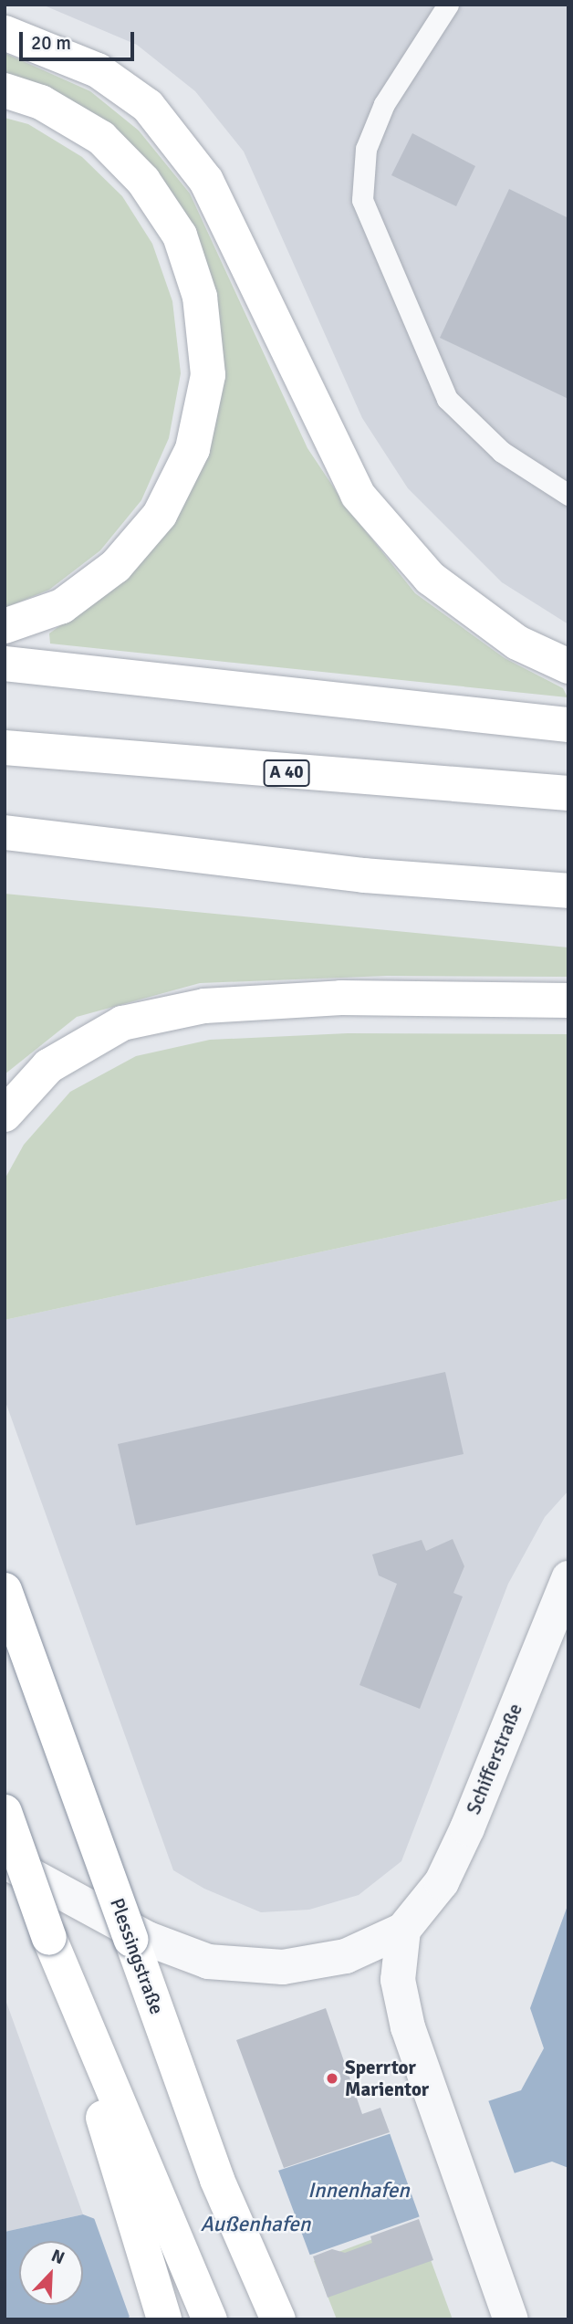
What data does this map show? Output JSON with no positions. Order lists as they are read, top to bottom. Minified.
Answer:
{"streets":{"highway":["A 40","Plessingstraße"],"street":["Schifferstraße"]},"water":["Innenhafen","Außenhafen"],"places":["Sperrtor Marientor"],"scale_bar":"20 m","north":"top right"}
